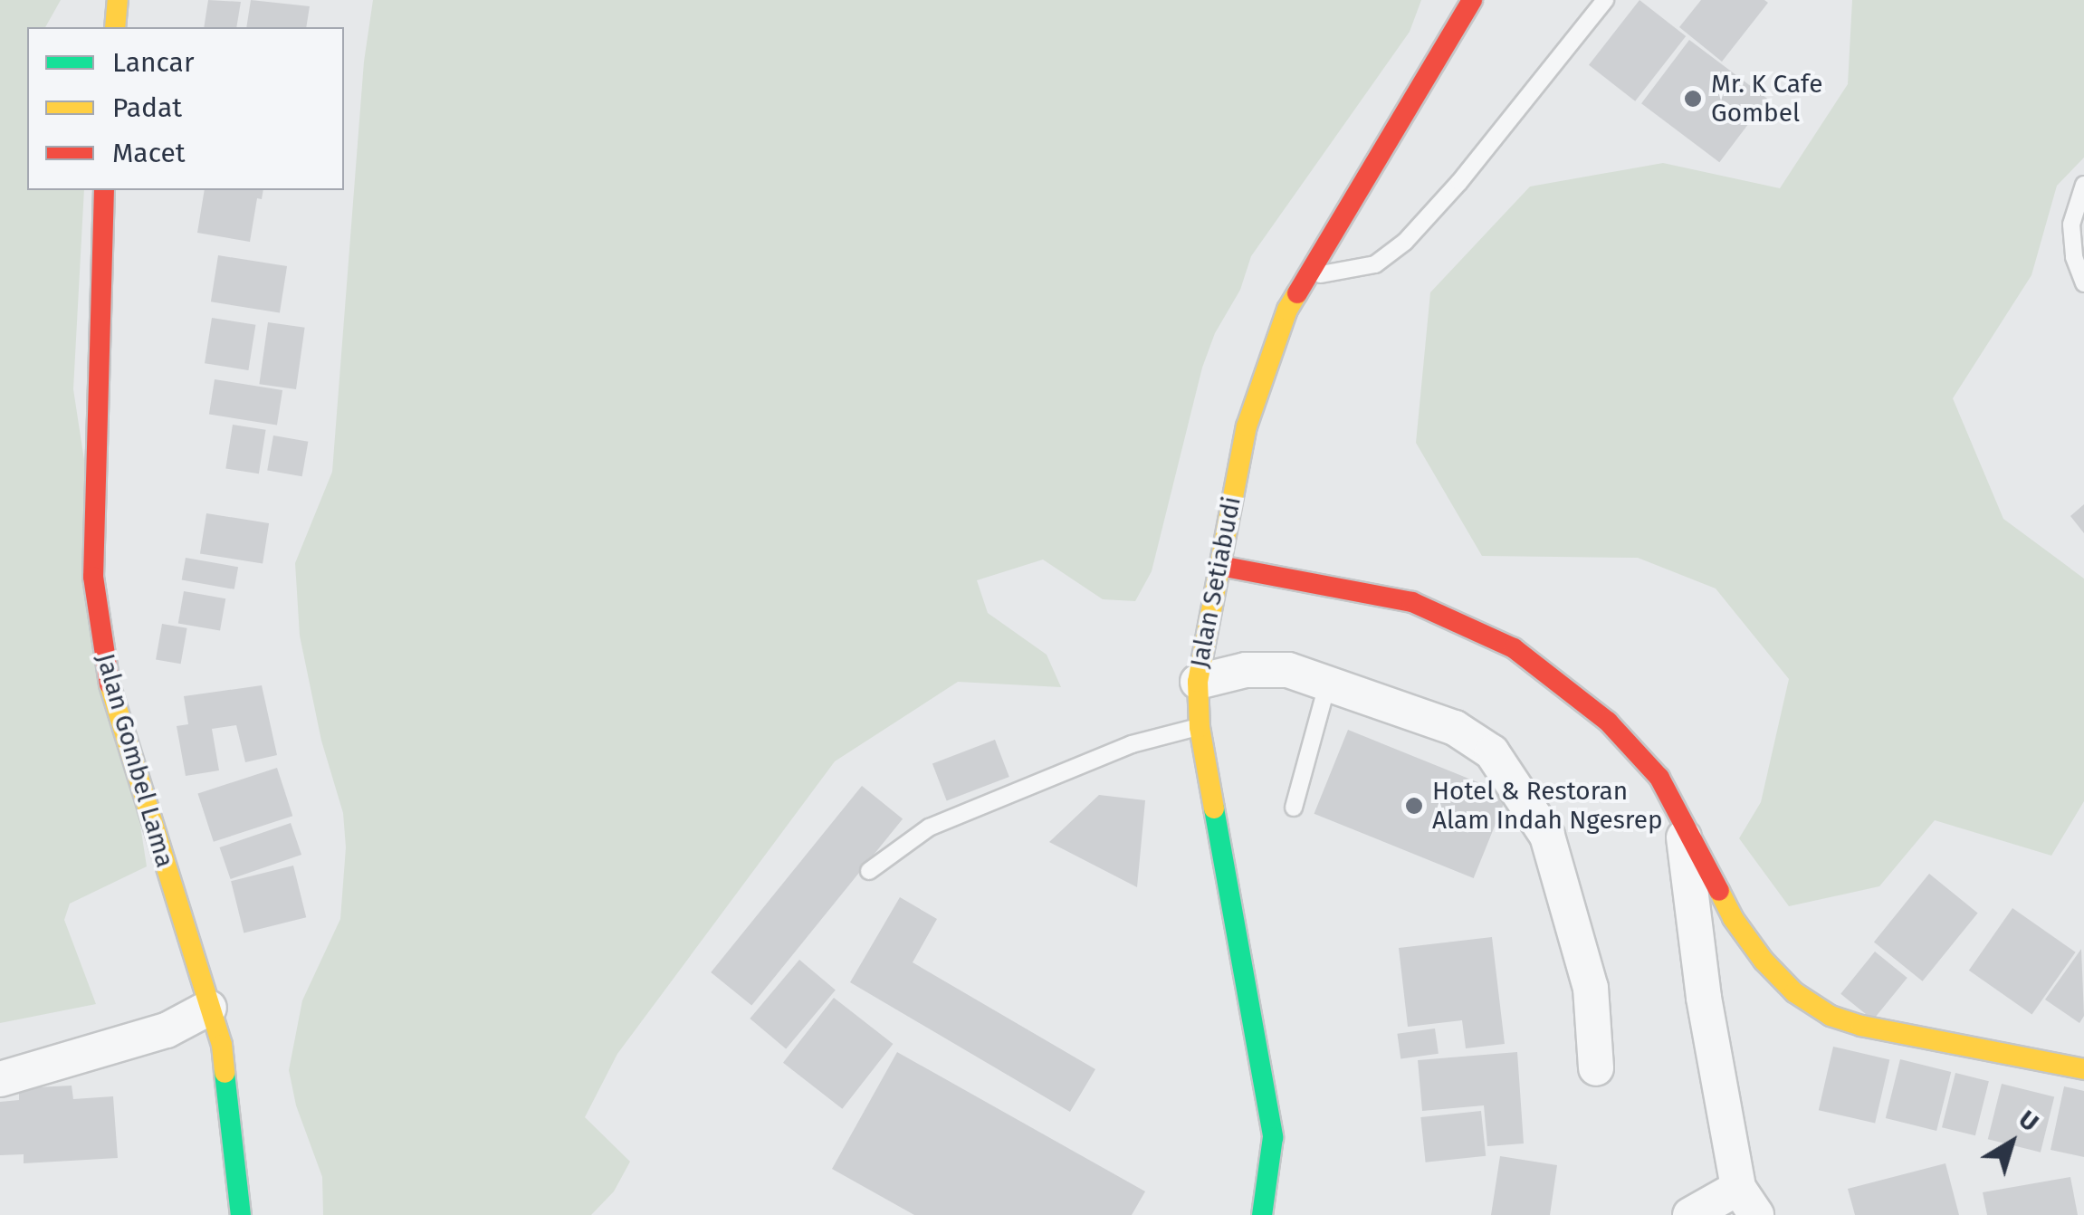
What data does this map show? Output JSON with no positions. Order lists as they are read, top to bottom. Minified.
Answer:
{"streets":{"main road":["Jalan Setiabudi","Jalan Gombel Lama"]},"places":["Mr. K Cafe Gombel","Hotel & Restoran Alam Indah Ngesrep"],"legend":["Lancar","Padat","Macet"],"north":"top right"}
